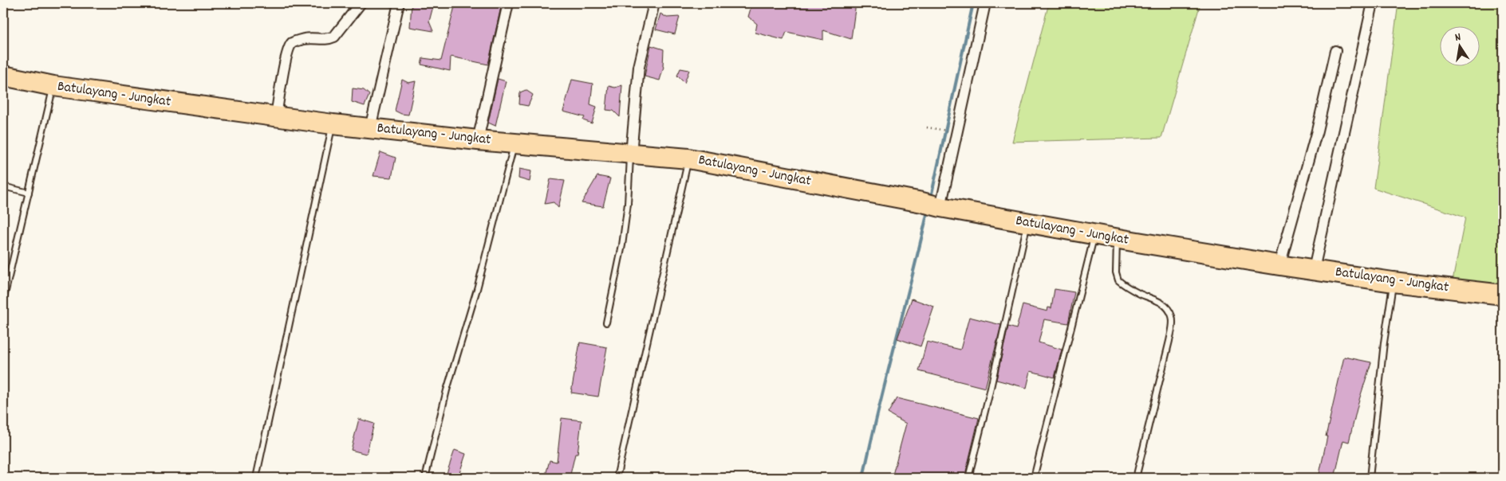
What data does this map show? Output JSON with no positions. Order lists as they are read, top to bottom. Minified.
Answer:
{"streets":{"highway":["Batulayang - Jungkat"]},"north":"top"}
